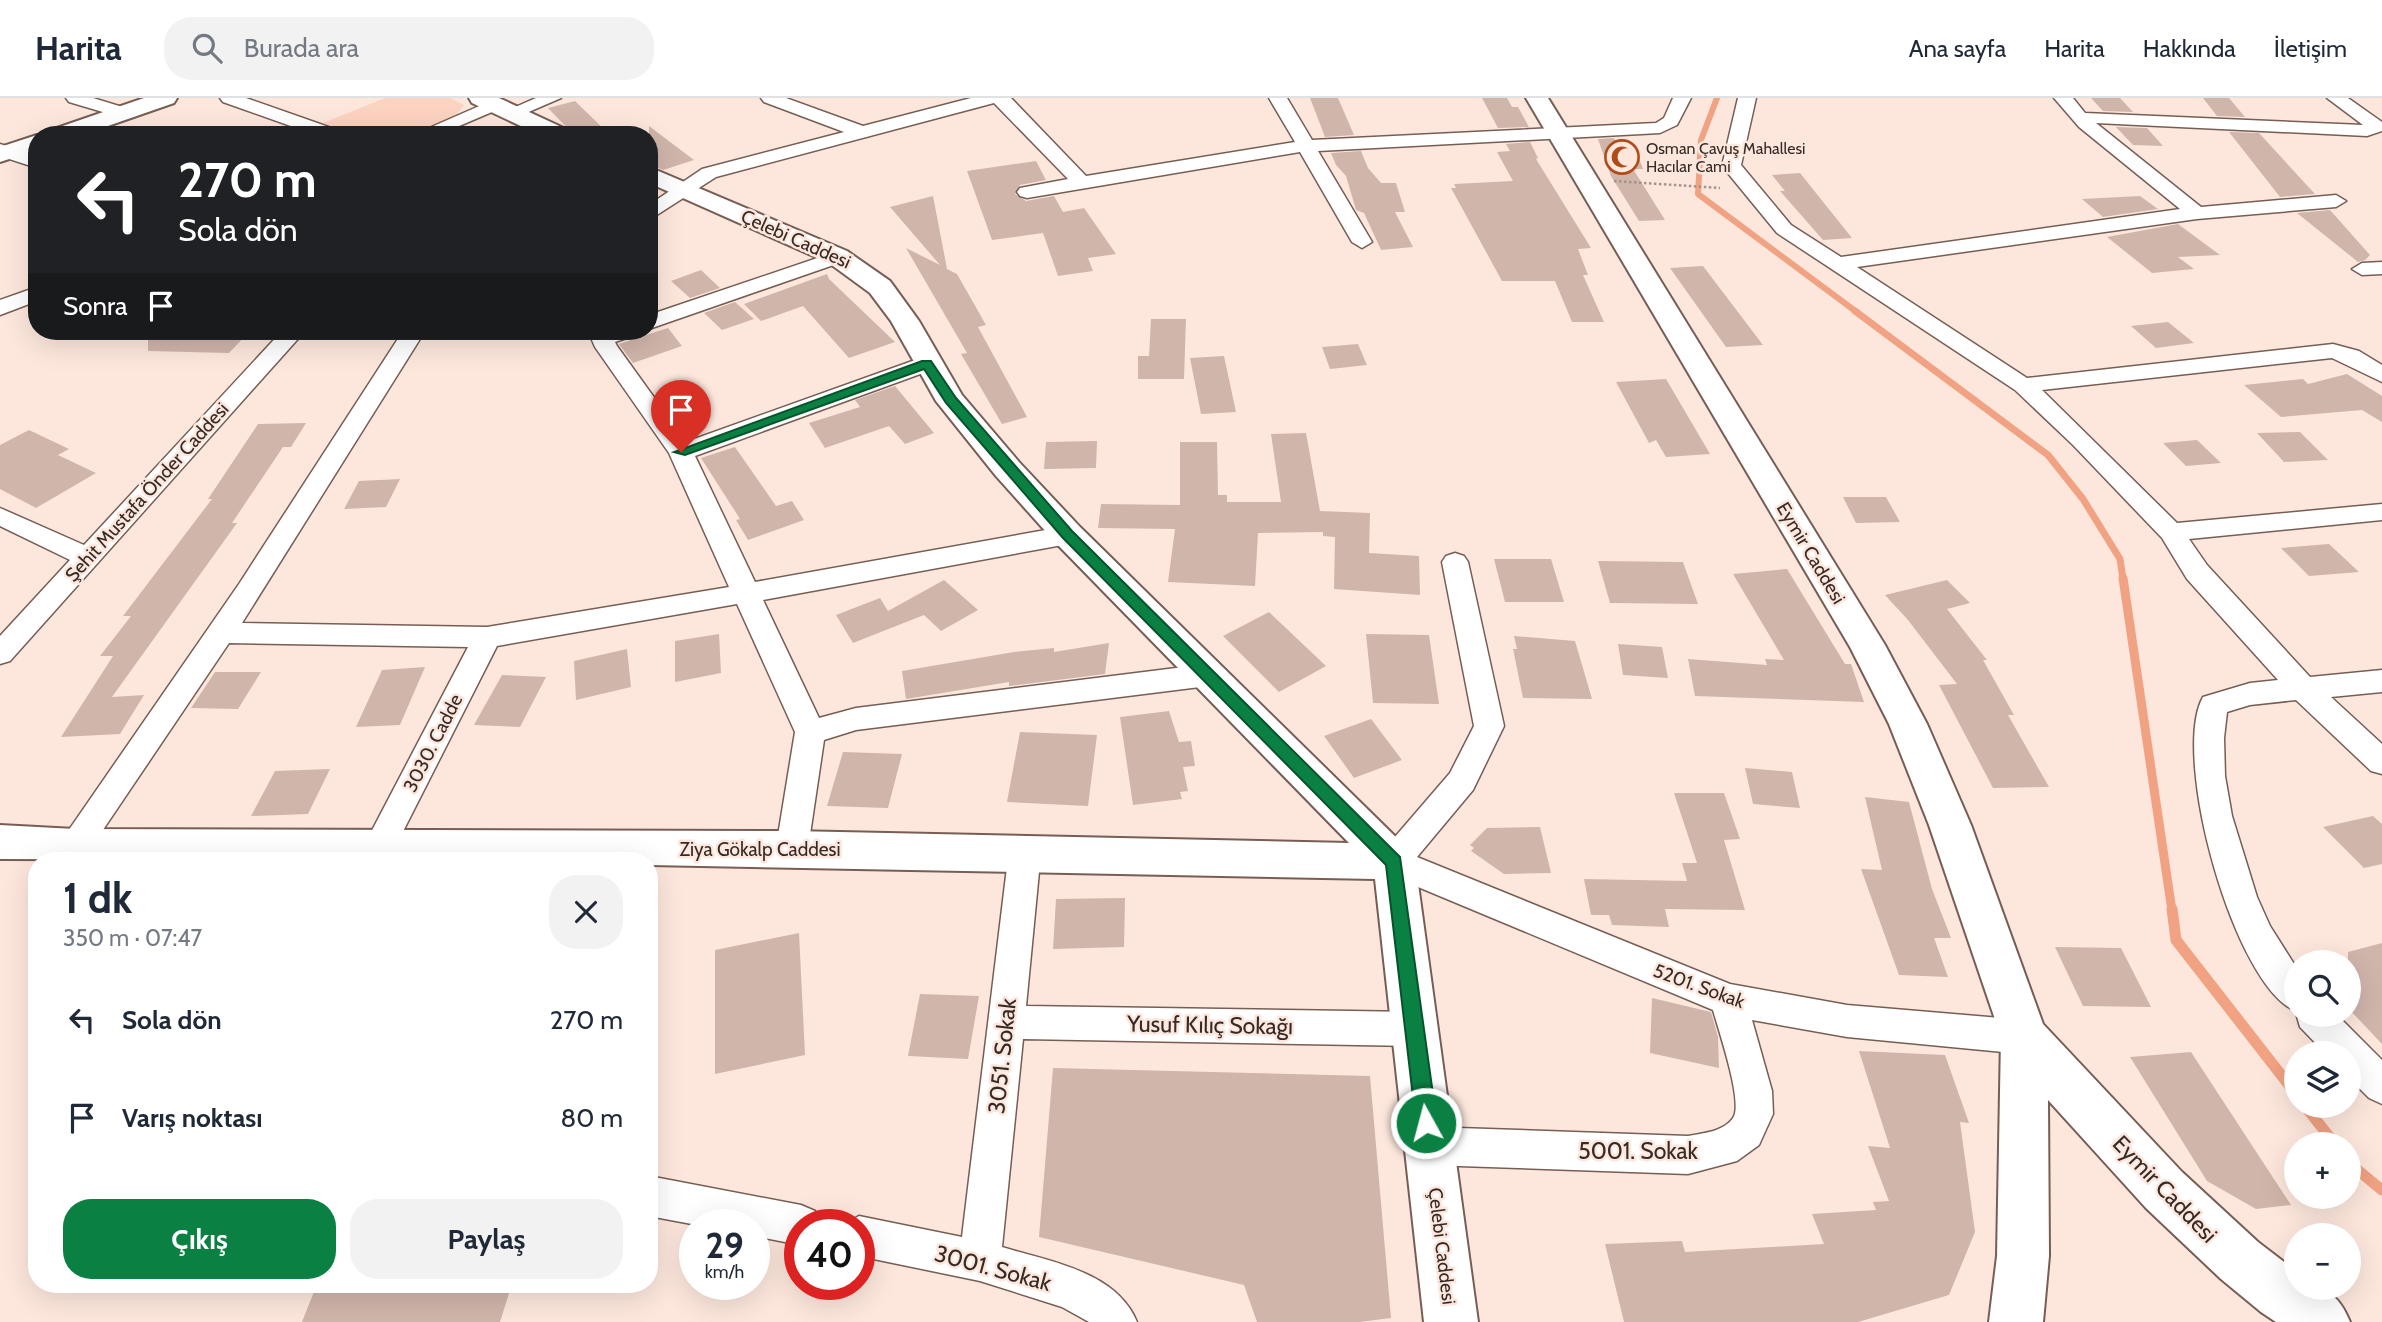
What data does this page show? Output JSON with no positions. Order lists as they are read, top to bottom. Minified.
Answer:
{"streets":{"street":["Çelebi Caddesi","Şehit Mustafa Önder Caddesi","Eymir Caddesi","3030. Cadde","Ziya Gökalp Caddesi","5201. Sokak","Yusuf Kılıç Sokağı","3051. Sokak","5001. Sokak","3001. Sokak"]},"crossings":[["Çelebi Caddesi","Ziya Gökalp Caddesi"],["Çelebi Caddesi","5201. Sokak"],["Çelebi Caddesi","Yusuf Kılıç Sokağı"],["Çelebi Caddesi","5001. Sokak"],["Eymir Caddesi","5201. Sokak"],["Ziya Gökalp Caddesi","5201. Sokak"],["Ziya Gökalp Caddesi","3051. Sokak"],["5201. Sokak","5001. Sokak"],["Yusuf Kılıç Sokağı","3051. Sokak"],["3051. Sokak","3001. Sokak"]],"places":{"mosque":["Osman Çavuş Mahallesi Hacılar Cami"]},"page":{"header":"Harita","search":"Burada ara","nav":["Ana sayfa","Harita","Hakkında","İletişim"],"turn":["270 m","Sola dön"],"then":"Sonra","heading":["1 dk","350 m · 07:47"],"map_buttons":["+","−"],"list":[{"name":"Sola dön","value":"270 m"},{"name":"Varış noktası","value":"80 m"}],"buttons":["Çıkış","Paylaş"],"speed":"29 km/h","limit":"40"}}
